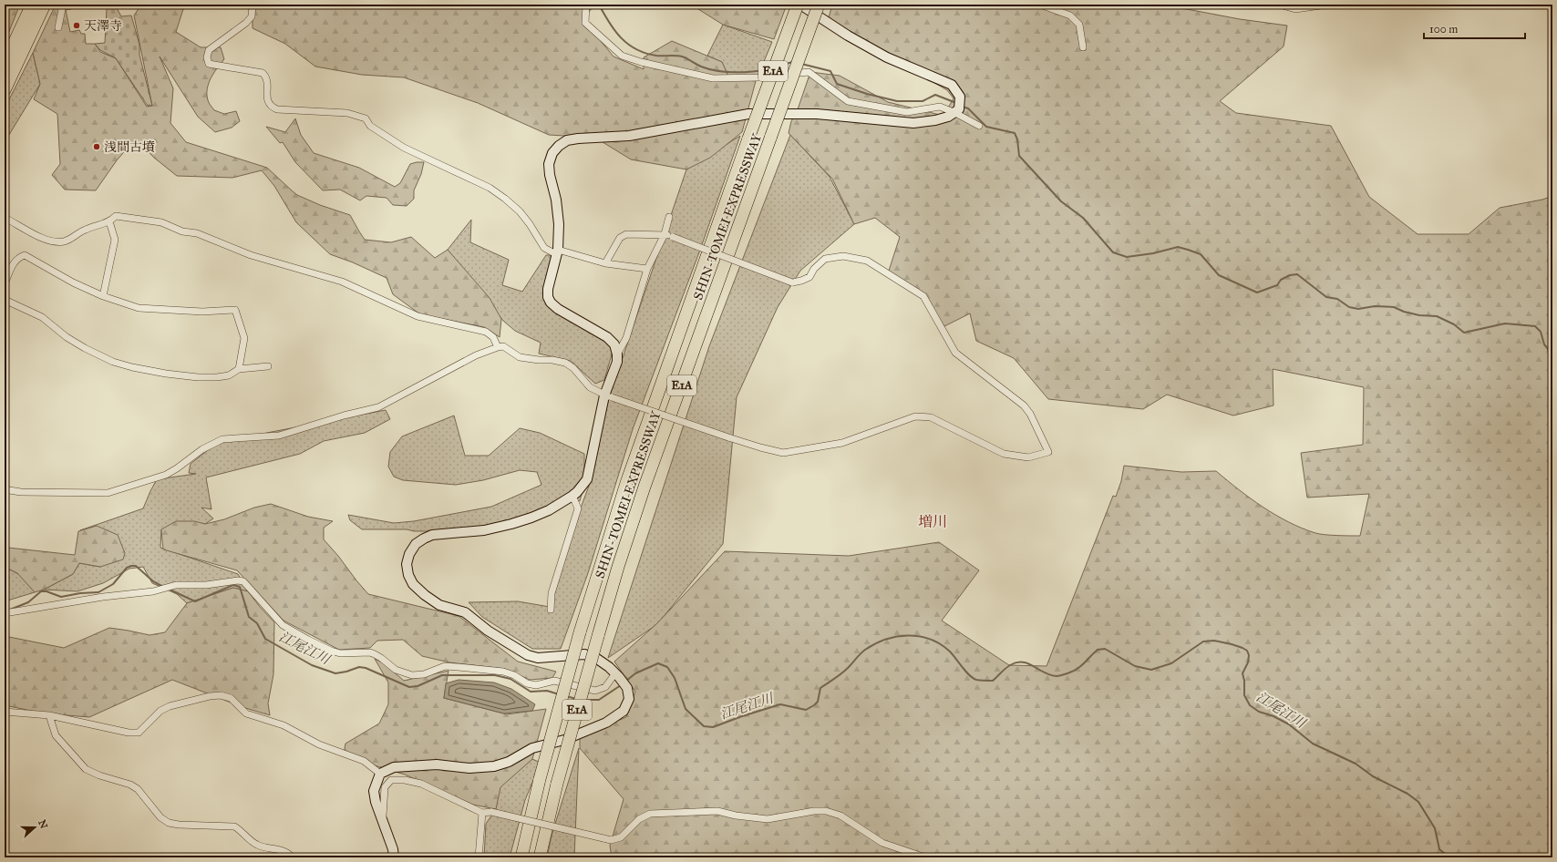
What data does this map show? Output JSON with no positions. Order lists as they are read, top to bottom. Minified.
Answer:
{"streets":{"highway":["E1A","SHIN-TOMEI EXPRESSWAY"]},"districts":["増川"],"water":["江尾江川"],"places":["天澤寺","浅間古墳"],"scale_bar":"100 m","north":"right"}
